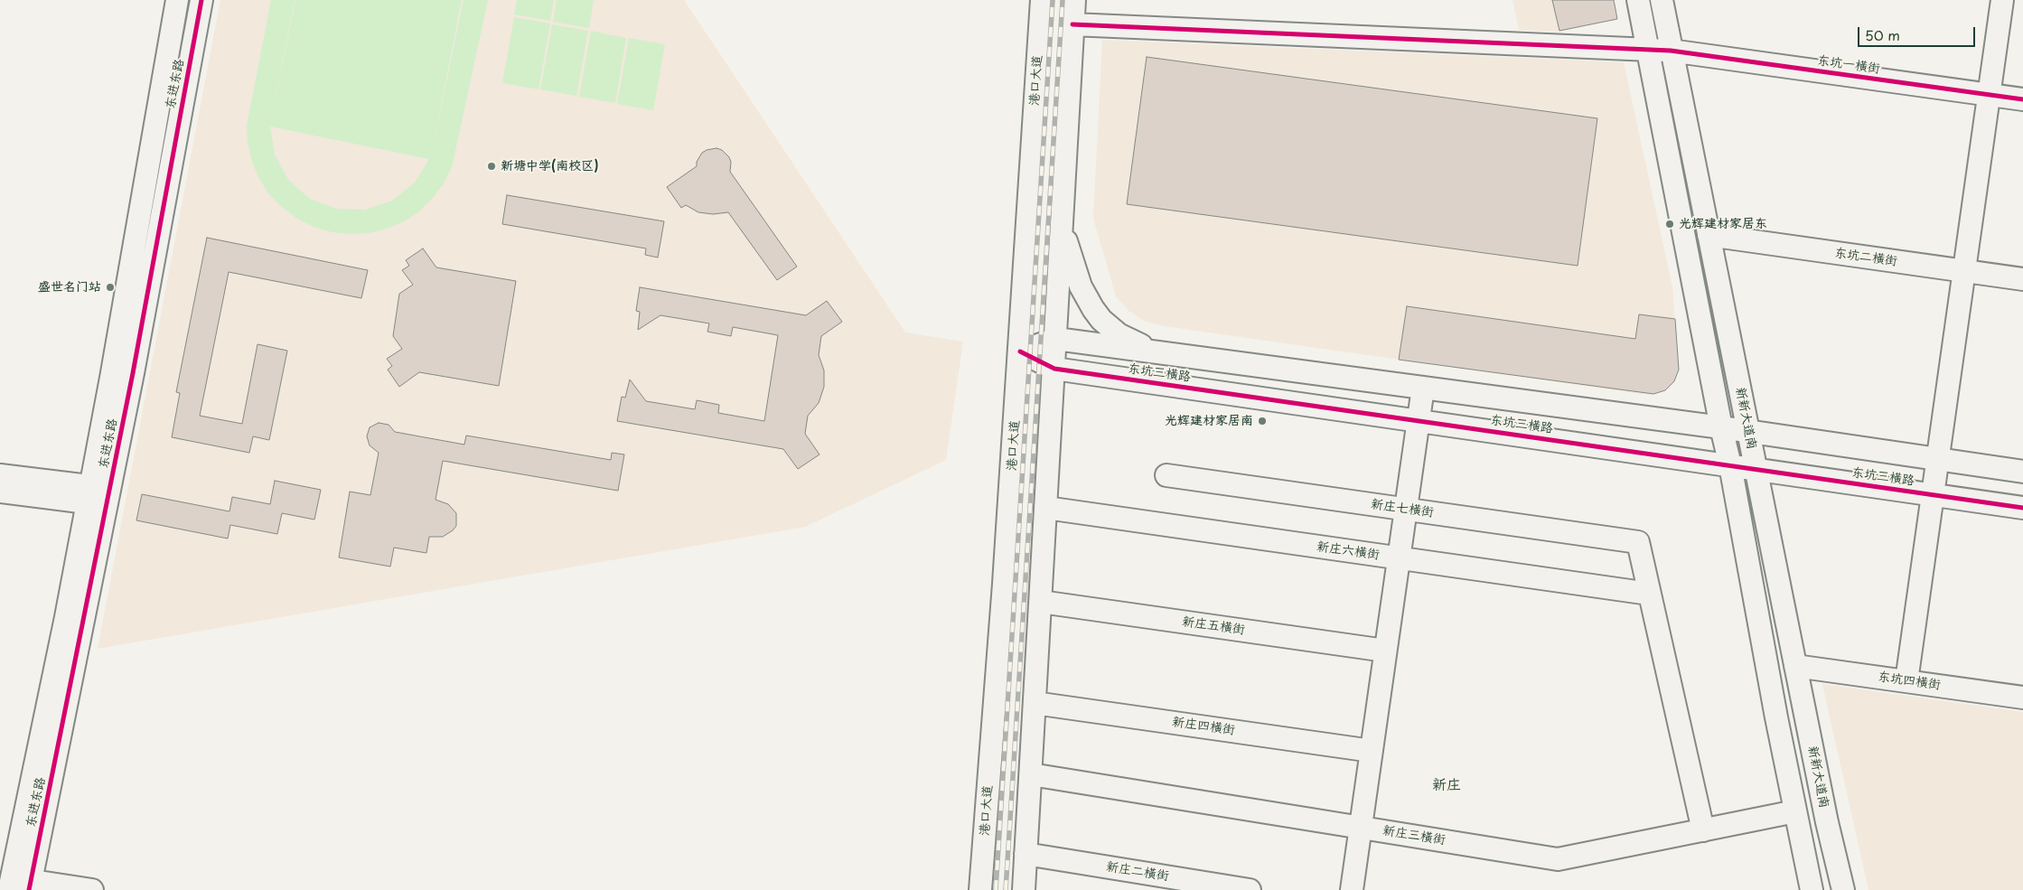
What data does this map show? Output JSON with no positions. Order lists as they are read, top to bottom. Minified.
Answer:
{"streets":{"street":["东坑一横街","港口大道","东进东路","东坑二横街","东坑三横路","新新大道南","新庄七横街","新庄六横街","新庄五横街","东坑四横街","新庄四横街","新庄三横街","新庄二横街"]},"crossings":[["东坑一横街","新新大道南"],["港口大道","东坑三横路"],["东坑二横街","新新大道南"],["东坑三横路","新新大道南"],["新新大道南","东坑四横街"],["新新大道南","新庄三横街"],["新庄七横街","新庄六横街"]],"districts":["新庄"],"places":["新塘中学(南校区)","光辉建材家居东","盛世名门站","光辉建材家居南"],"scale_bar":"50 m"}
